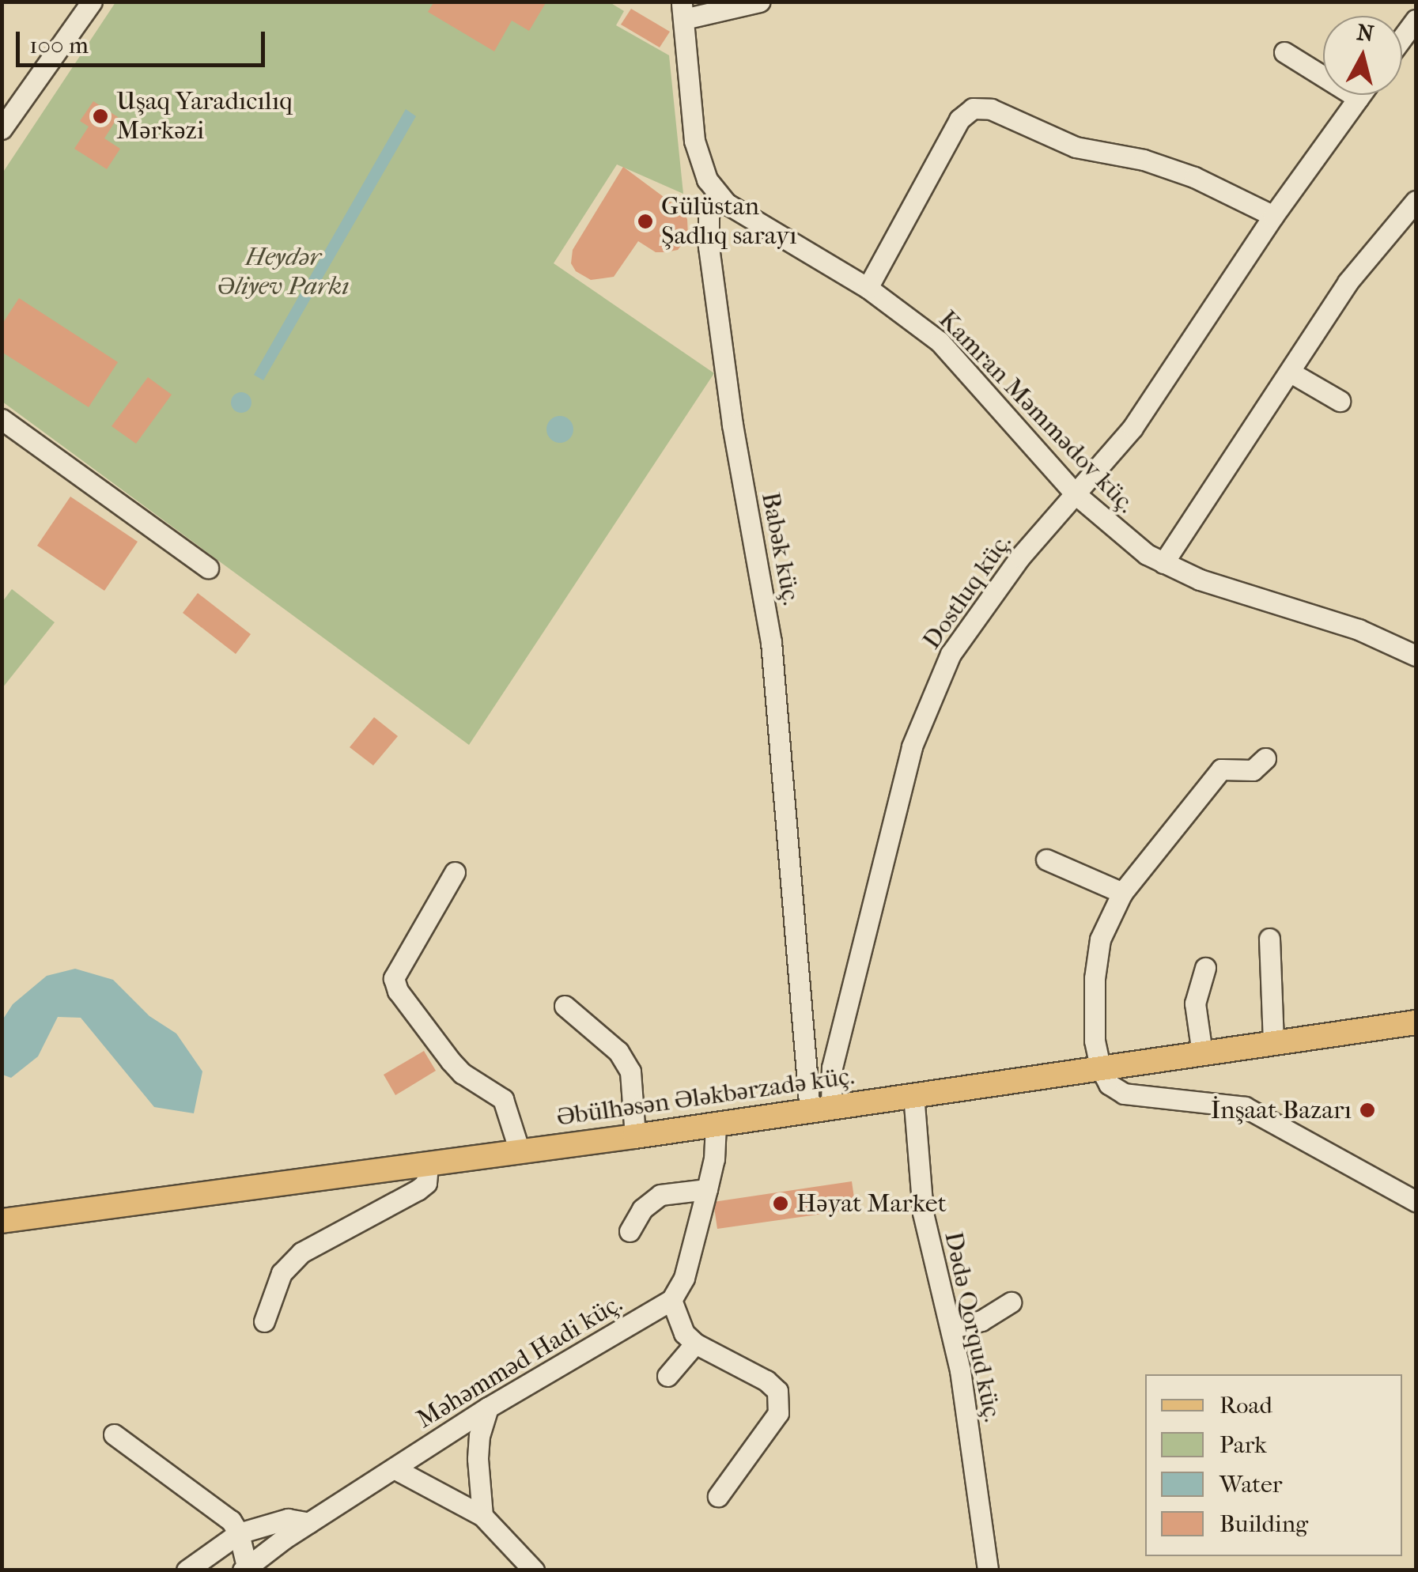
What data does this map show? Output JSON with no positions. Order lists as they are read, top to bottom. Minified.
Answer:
{"streets":{"main road":["Əbülhəsən Ələkbərzadə küç."],"street":["Kamran Məmmədov küç.","Babək küç.","Dostluq küç.","Dədə Qorqud küç.","Məhəmməd Hadi küç."]},"crossings":[["Kamran Məmmədov küç.","Babək küç."],["Kamran Məmmədov küç.","Dostluq küç."],["Babək küç.","Dostluq küç."],["Babək küç.","Əbülhəsən Ələkbərzadə küç."],["Dostluq küç.","Əbülhəsən Ələkbərzadə küç."],["Əbülhəsən Ələkbərzadə küç.","Dədə Qorqud küç."]],"parks":["Heydər Əliyev Parkı"],"places":["Uşaq Yaradıcılıq Mərkəzi","Gülüstan Şadlıq sarayı","İnşaat Bazarı","Həyat Market"],"legend":["Road","Park","Water","Building"],"scale_bar":"100 m","north":"top"}
